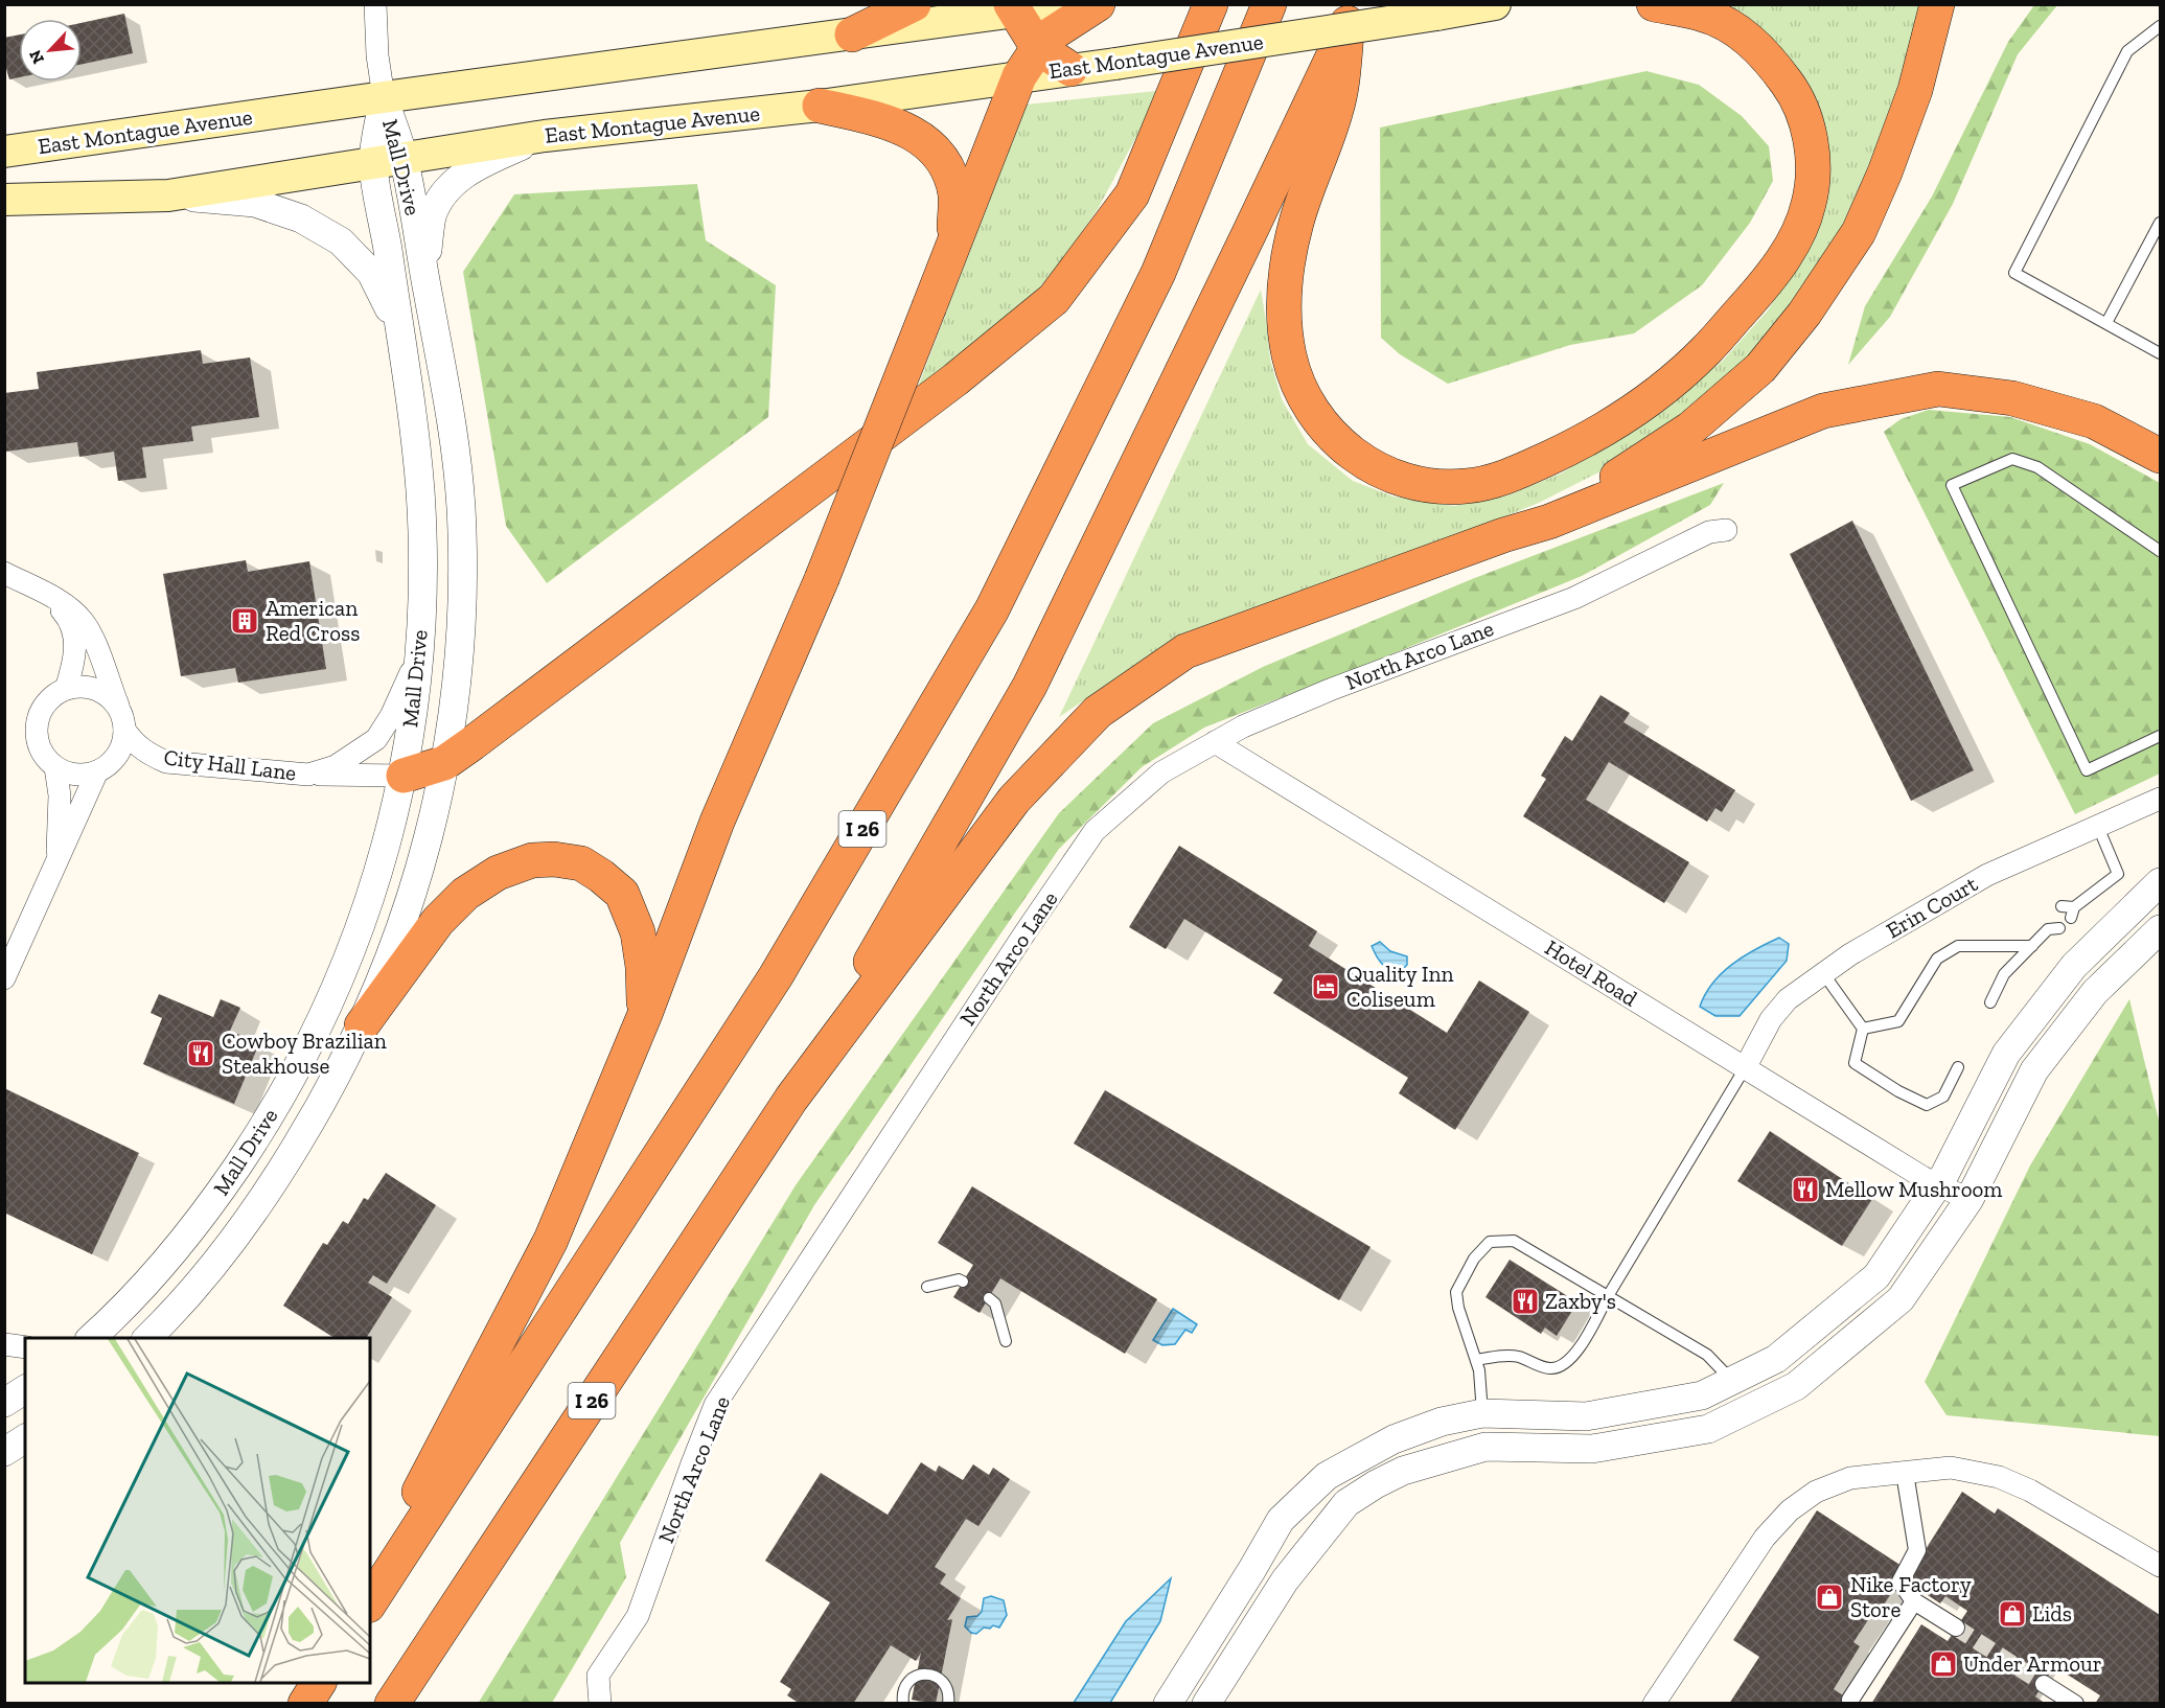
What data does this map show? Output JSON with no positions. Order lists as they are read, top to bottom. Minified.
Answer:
{"streets":{"highway":["I 26"],"main road":["East Montague Avenue"],"street":["Mall Drive","North Arco Lane","City Hall Lane","Erin Court","Hotel Road"]},"crossings":[["East Montague Avenue","Mall Drive"],["Mall Drive","City Hall Lane"],["North Arco Lane","Hotel Road"],["Erin Court","Hotel Road"]],"places":{"building":["American Red Cross"],"hotel":["Quality Inn Coliseum"],"restaurant":["Cowboy Brazilian Steakhouse","Mellow Mushroom","Zaxby's"],"shop":["Nike Factory Store","Lids","Under Armour"]},"north":"bottom left"}
